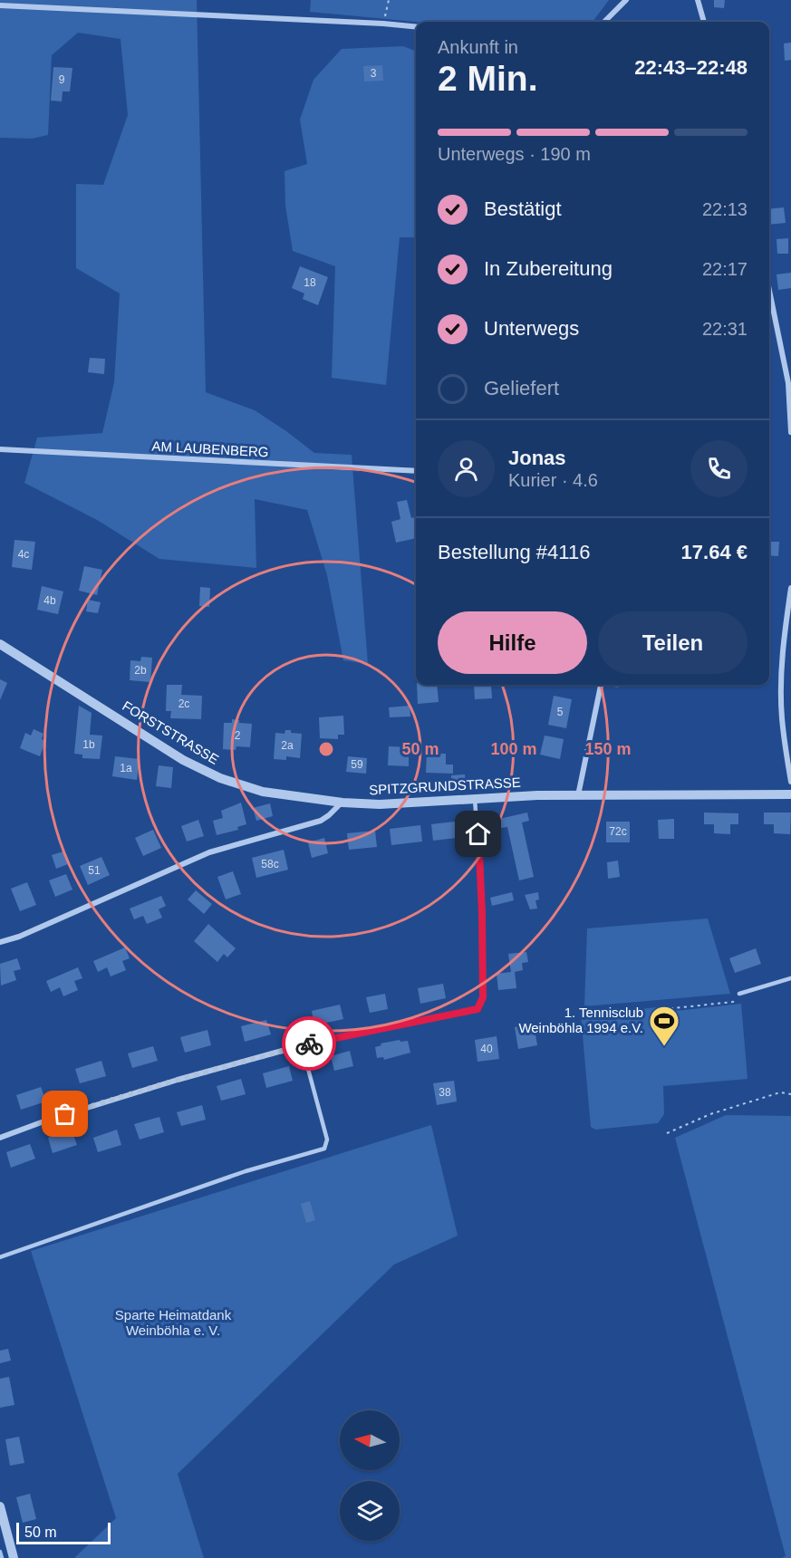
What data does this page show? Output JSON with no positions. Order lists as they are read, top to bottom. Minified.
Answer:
{"streets":{"street":["AM LAUBENBERG","FORSTSTRASSE","SPITZGRUNDSTRASSE"]},"crossings":[["FORSTSTRASSE","SPITZGRUNDSTRASSE"]],"parks":["Sparte Heimatdank Weinböhla e. V."],"places":{"sports":["1. Tennisclub Weinböhla 1994 e.V."]},"house_numbers":["3","9","18","4c","4b","2b","2c","5","2","1b","2a","59","1a","72c","58c","51","40","38"],"scale_bar":"50 m","north":"left","page":{"heading":["2 Min.","Ankunft in","22:43–22:48"],"panel":["Jonas","Kurier · 4.6","Bestellung #4116","17.64 €"],"bar":"Unterwegs · 190 m","list":[["Bestätigt","22:13"],["In Zubereitung","22:17"],["Unterwegs","22:31"],"Geliefert"],"buttons":["Hilfe","Teilen"],"scale":"50 m"},"rings":["50 m","100 m","150 m"]}
